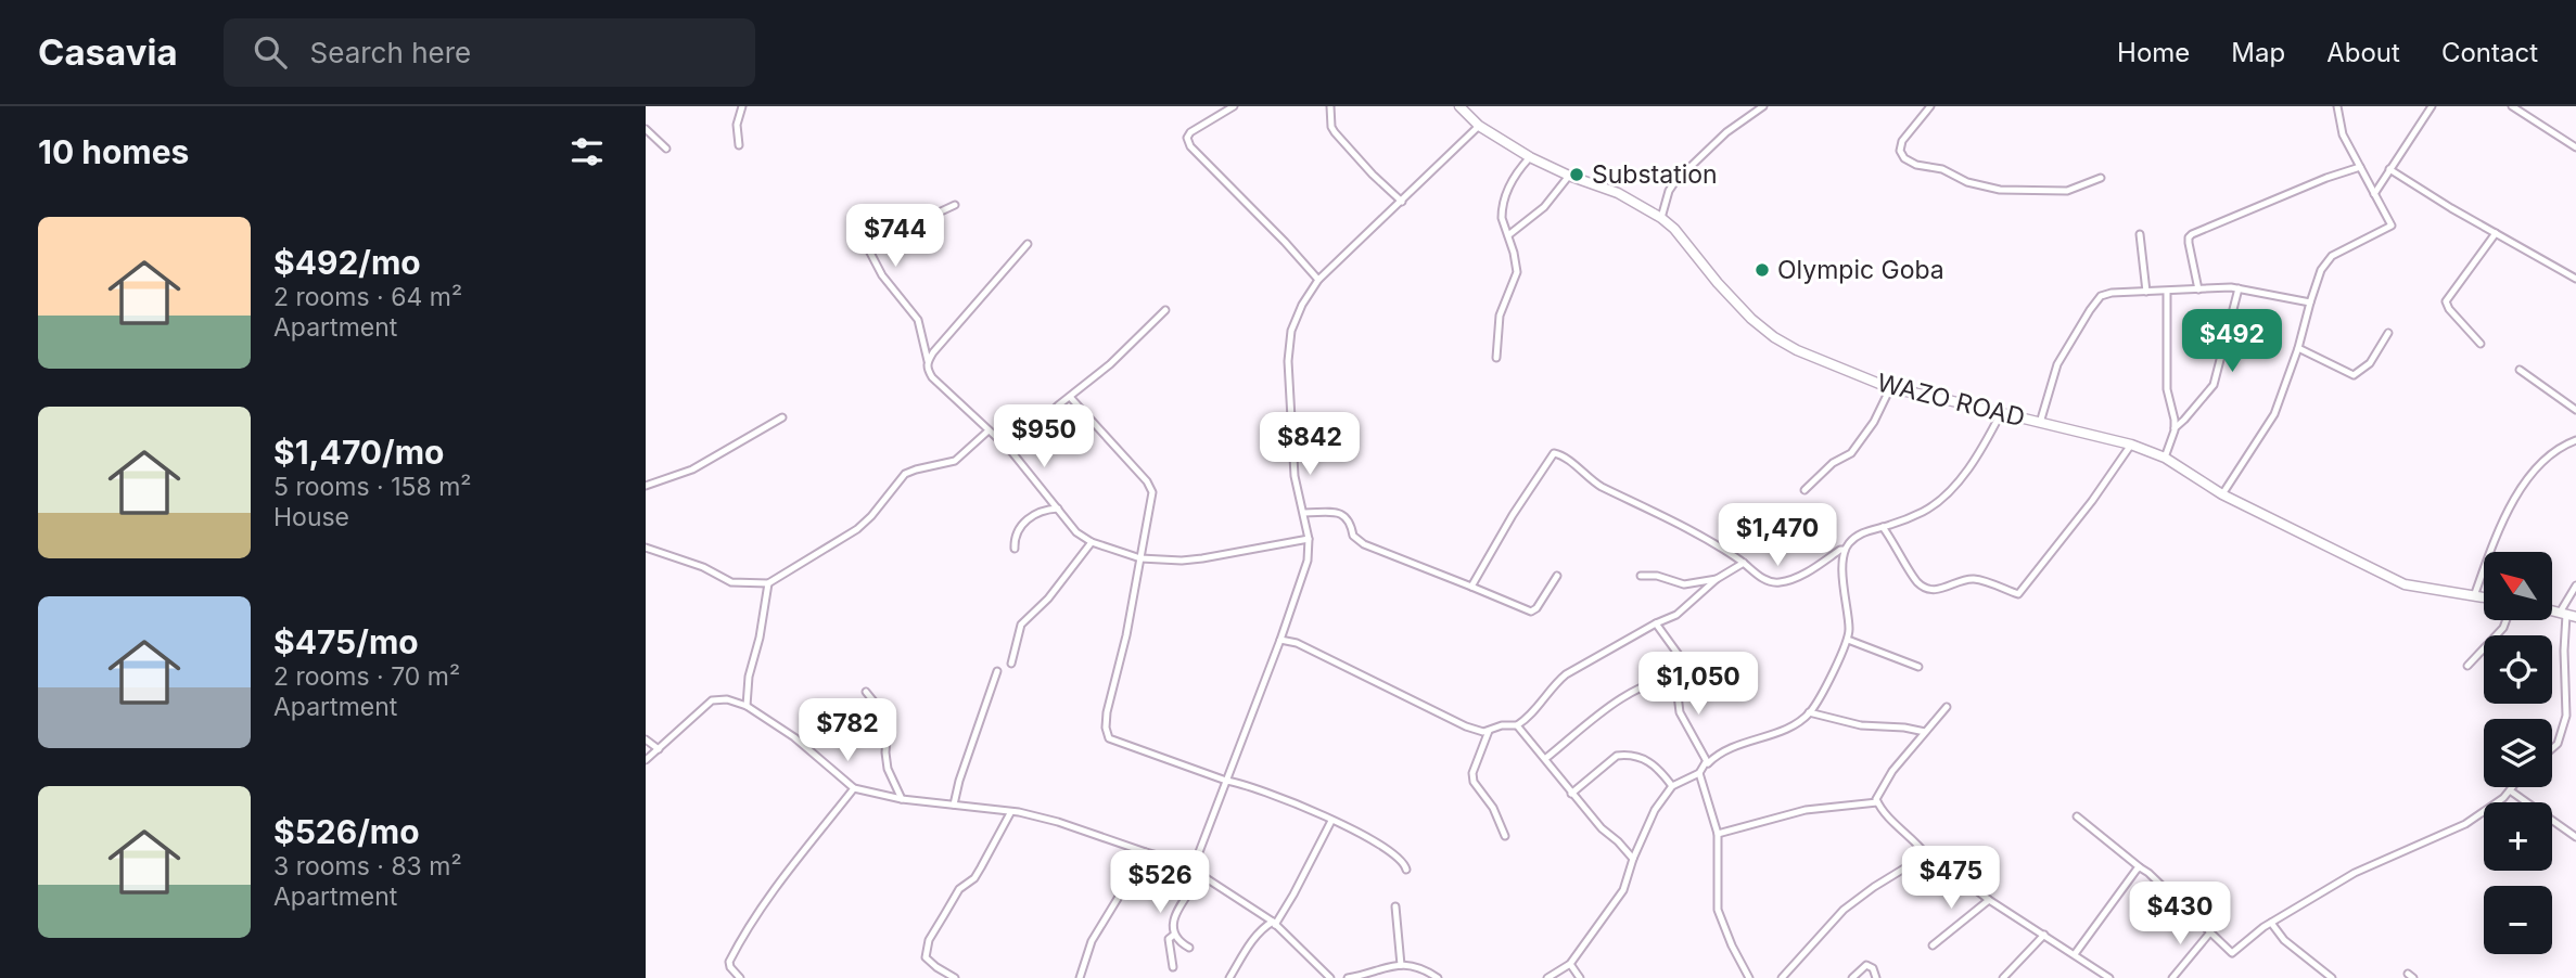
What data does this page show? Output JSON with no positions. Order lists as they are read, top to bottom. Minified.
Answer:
{"streets":{"main road":["WAZO ROAD"]},"places":["Substation","Olympic Goba"],"north":"top left","page":{"header":"Casavia","search":"Search here","nav":["Home","Map","About","Contact"],"heading":"10 homes","list":[{"name":"$492/mo","note":"2 rooms · 64 m² · Apartment"},{"name":"$1,470/mo","note":"5 rooms · 158 m² · House"},{"name":"$475/mo","note":"2 rooms · 70 m² · Apartment"},{"name":"$526/mo","note":"3 rooms · 83 m² · Apartment"}],"price":["$744","$492","$950","$842","$1,470","$1,050","$782","$475","$526","$430"],"map_buttons":["+","−"]}}
